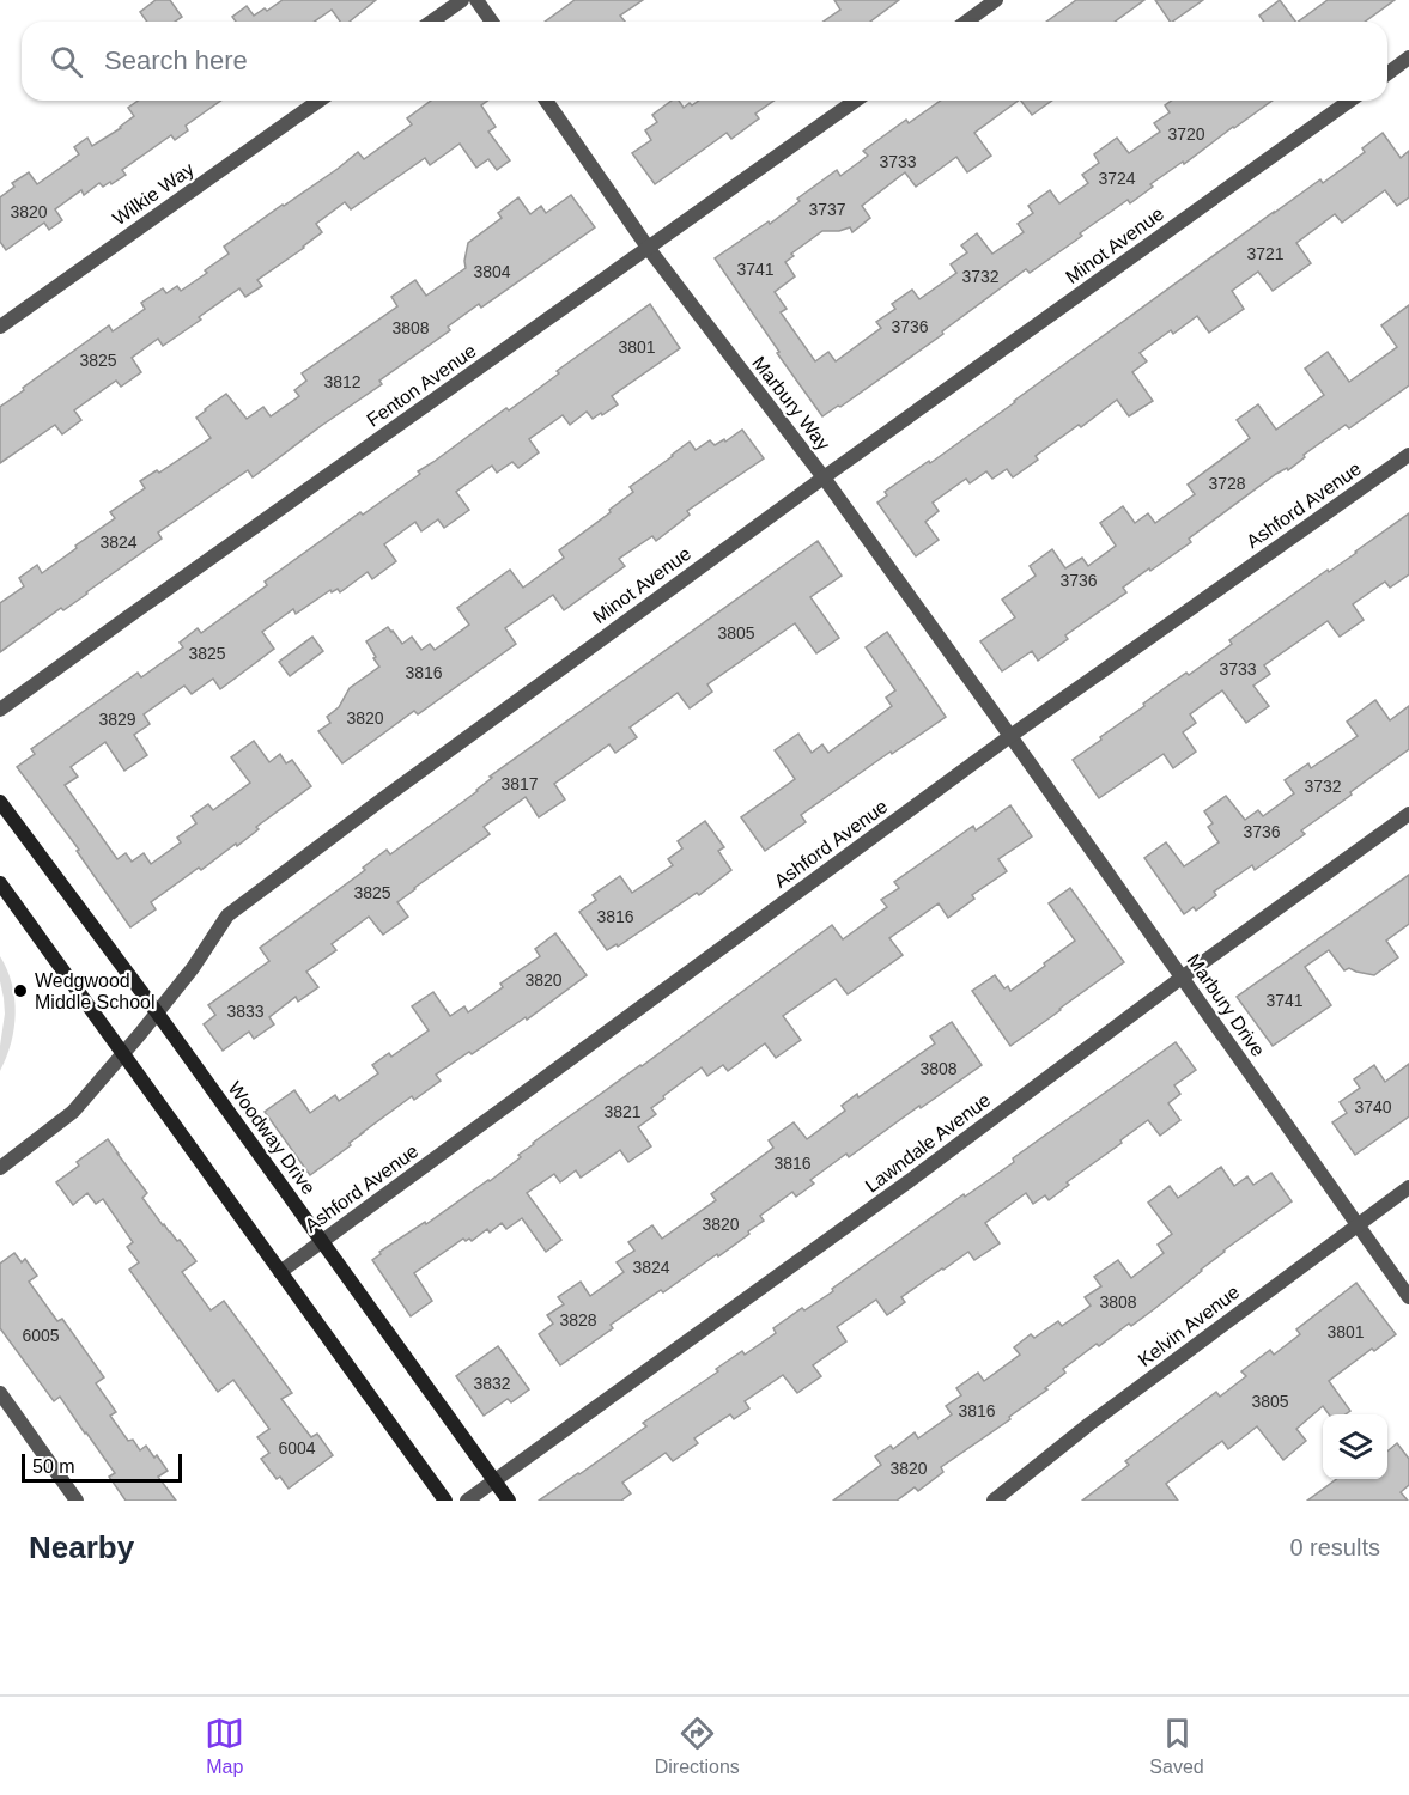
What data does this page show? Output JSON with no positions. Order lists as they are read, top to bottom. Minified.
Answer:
{"streets":{"street":["Wilkie Way","Minot Avenue","Fenton Avenue","Marbury Way","Ashford Avenue","Marbury Drive","Woodway Drive","Lawndale Avenue","Kelvin Avenue"]},"crossings":[["Minot Avenue","Marbury Way"],["Minot Avenue","Woodway Drive"],["Fenton Avenue","Marbury Way"],["Marbury Way","Ashford Avenue"],["Marbury Way","Marbury Drive"],["Ashford Avenue","Marbury Drive"],["Ashford Avenue","Woodway Drive"],["Marbury Drive","Lawndale Avenue"],["Marbury Drive","Kelvin Avenue"],["Woodway Drive","Lawndale Avenue"]],"places":["Wedgwood Middle School"],"house_numbers":["3720","3733","3724","3737","3820","3721","3741","3804","3732","3736","3808","3801","3825","3812","3728","3824","3736","3805","3825","3733","3816","3820","3829","3817","3732","3736","3825","3816","3820","3741","3833","3808","3740","3821","3816","3820","3824","3808","3828","3801","6005","3832","3805","3816","6004","3820"],"scale_bar":"50 m","page":{"search":"Search here","scale":"50 m","heading":["Nearby","0 results"],"nav":["Map","Directions","Saved"]}}
